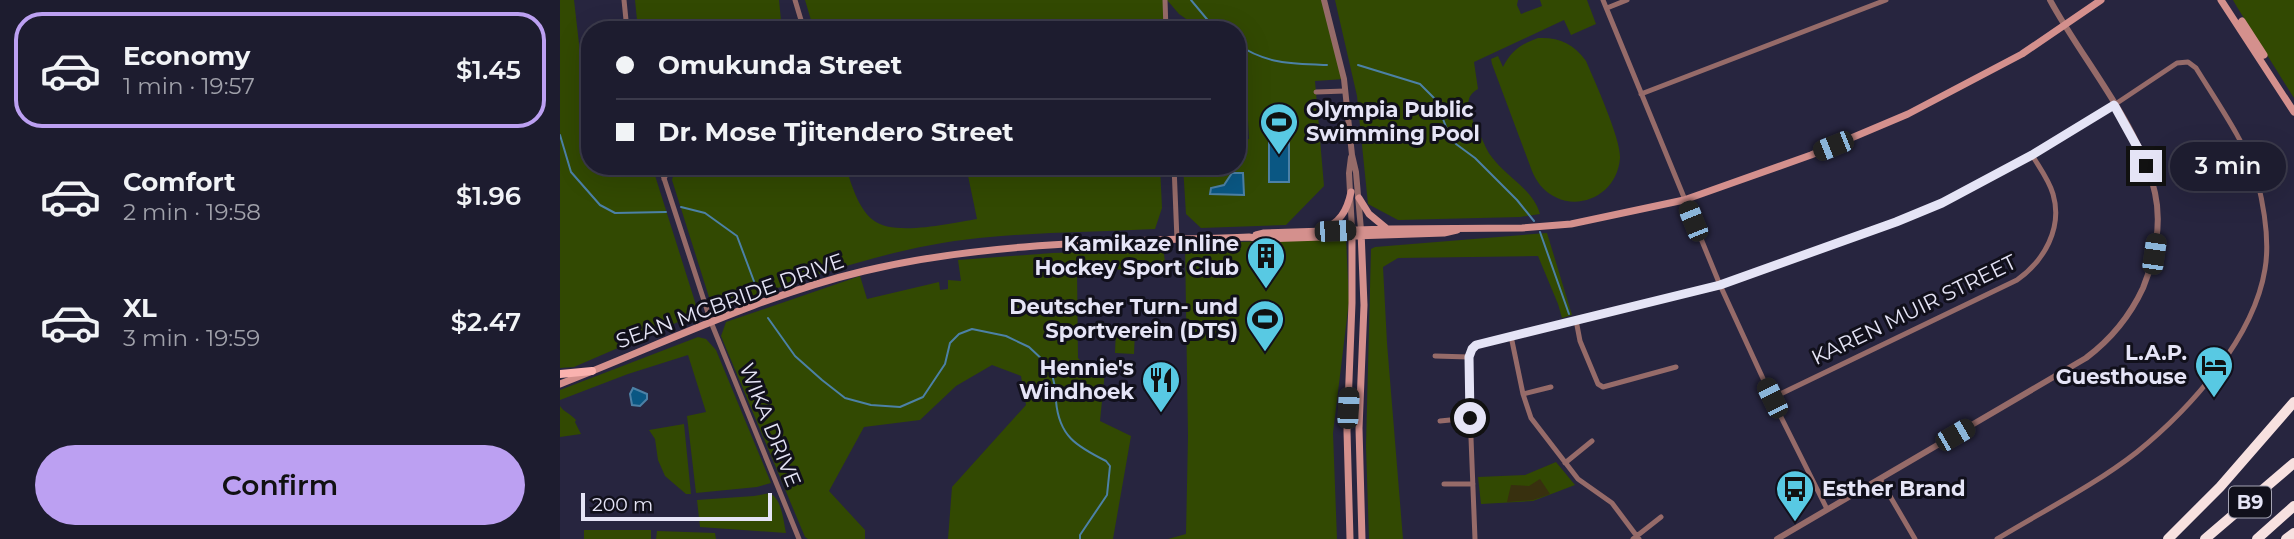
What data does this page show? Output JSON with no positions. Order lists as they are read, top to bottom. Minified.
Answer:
{"streets":{"highway":["B9"],"main road":["SEAN MCBRIDE DRIVE"],"street":["KAREN MUIR STREET","WIKA DRIVE"]},"crossings":[["SEAN MCBRIDE DRIVE","WIKA DRIVE"]],"places":{"sports":["Olympia Public Swimming Pool","Deutscher Turn- und Sportverein (DTS)"],"building":["Kamikaze Inline Hockey Sport Club"],"hotel":["L.A.P. Guesthouse"],"restaurant":["Hennie's Windhoek"],"bus stop":["Esther Brand"]},"scale_bar":"200 m","page":{"list":[{"name":"Economy","note":"1 min · 19:57","value":"$1.45"},{"name":"Comfort","note":"2 min · 19:58","value":"$1.96"},{"name":"XL","note":"3 min · 19:59","value":"$2.47"}],"banner":["Omukunda Street","Dr. Mose Tjitendero Street"],"bubble":"3 min","buttons":"Confirm","scale":"200 m"}}
